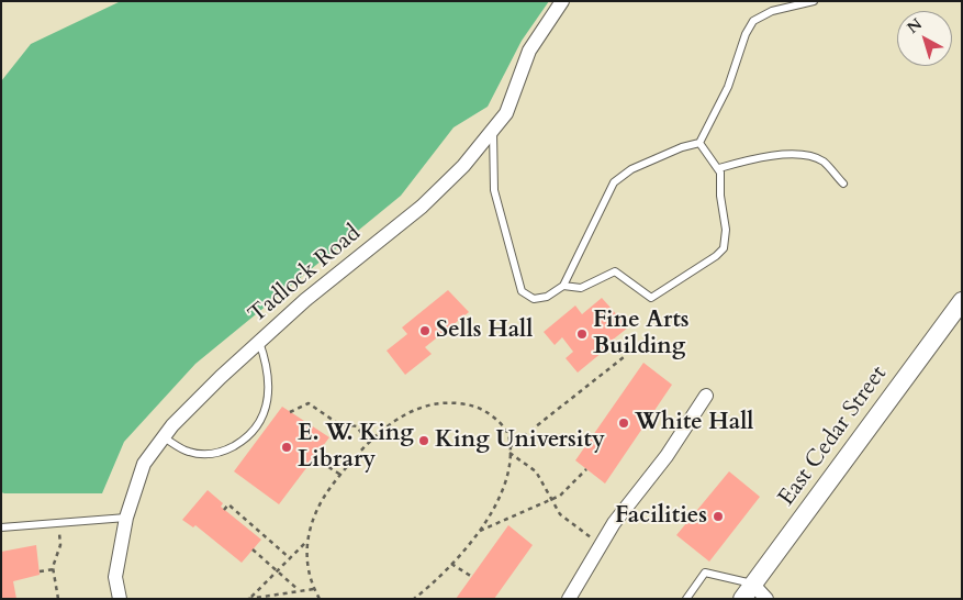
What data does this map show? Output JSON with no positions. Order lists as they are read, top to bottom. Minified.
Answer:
{"streets":{"street":["Tadlock Road","East Cedar Street"]},"places":["Sells Hall","Fine Arts Building","White Hall","King University","E. W. King Library","Facilities"],"north":"top left"}
